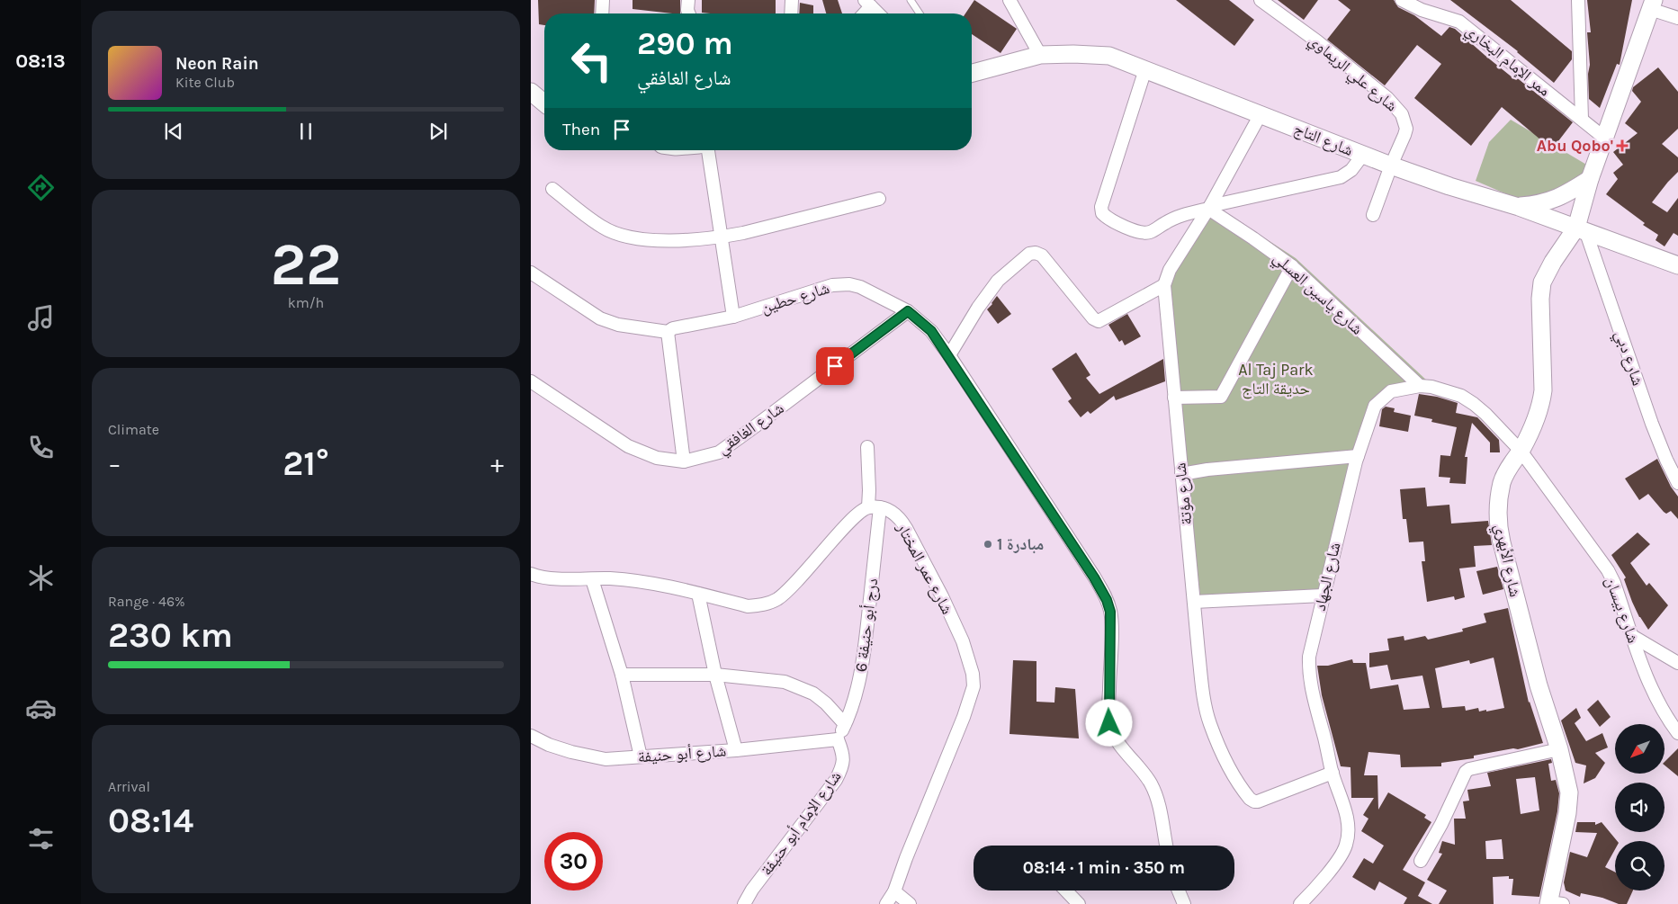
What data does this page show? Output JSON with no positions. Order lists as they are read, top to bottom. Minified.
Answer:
{"streets":{"street":["ممر الإمام البخاري","شارع علي الريماوي","شارع التاج","شارع ياسين العسلي","شارع حطين","شارع دبي","شارع الغافقي","شارع مؤتة","شارع الأبهري","شارع عمر المختار","شارع الجهاد","شارع بيسان","درج أبو حنيفة 6","شارع أبو حنيفة","شارع الإمام أبو حنيفة"]},"crossings":[["ممر الإمام البخاري","شارع الأبهري"],["شارع علي الريماوي","شارع التاج"],["شارع التاج","شارع دبي"],["شارع التاج","شارع مؤتة"],["شارع التاج","شارع الأبهري"],["شارع ياسين العسلي","شارع مؤتة"],["شارع ياسين العسلي","شارع الجهاد"],["شارع حطين","شارع الغافقي"],["شارع دبي","شارع الأبهري"],["شارع مؤتة","شارع الجهاد"],["شارع الأبهري","شارع الجهاد"],["شارع الأبهري","شارع بيسان"],["شارع عمر المختار","درج أبو حنيفة 6"],["شارع الجهاد","شارع بيسان"],["درج أبو حنيفة 6","شارع أبو حنيفة"],["درج أبو حنيفة 6","شارع الإمام أبو حنيفة"],["شارع أبو حنيفة","شارع الإمام أبو حنيفة"]],"parks":["Al Taj Park حديقة التاج"],"places":{"health":["Abu Qobo'"],"other":["مبادرة 1"]},"north":"bottom left","page":{"tabs":"08:13","turn":["290 m","شارع الغافقي"],"song":["Neon Rain","Kite Club"],"then":"Then","tile":[["22","km/h"],"Climate",["Range · 46%","230 km"],["Arrival","08:14"]],"heat":["−","21°","+"],"limit":"30","trip":"08:14 · 1 min · 350 m"}}
